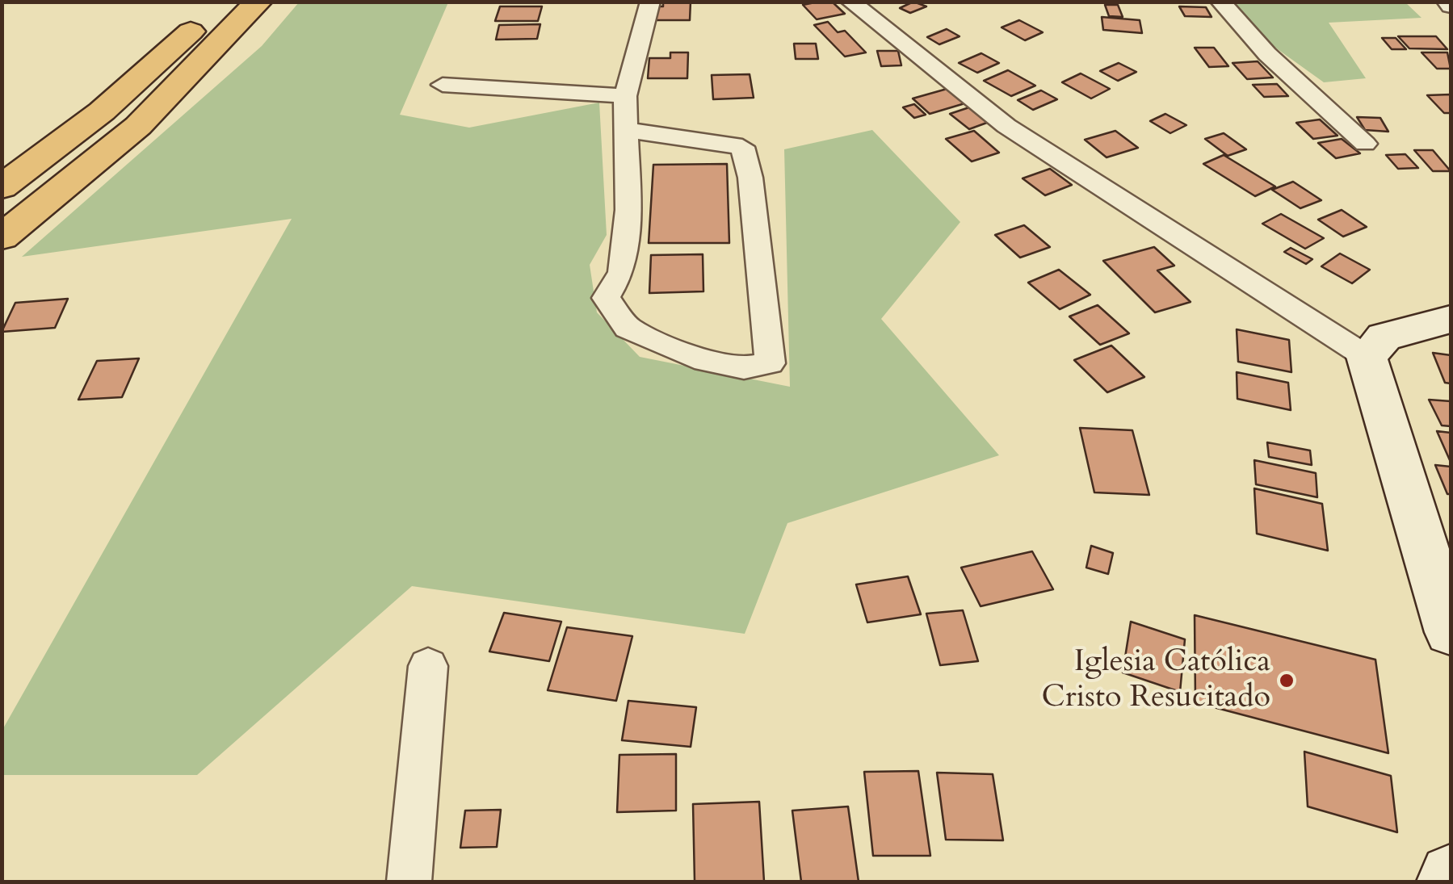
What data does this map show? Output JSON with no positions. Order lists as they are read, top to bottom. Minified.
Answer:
{"places":["Iglesia Católica Cristo Resucitado"]}
